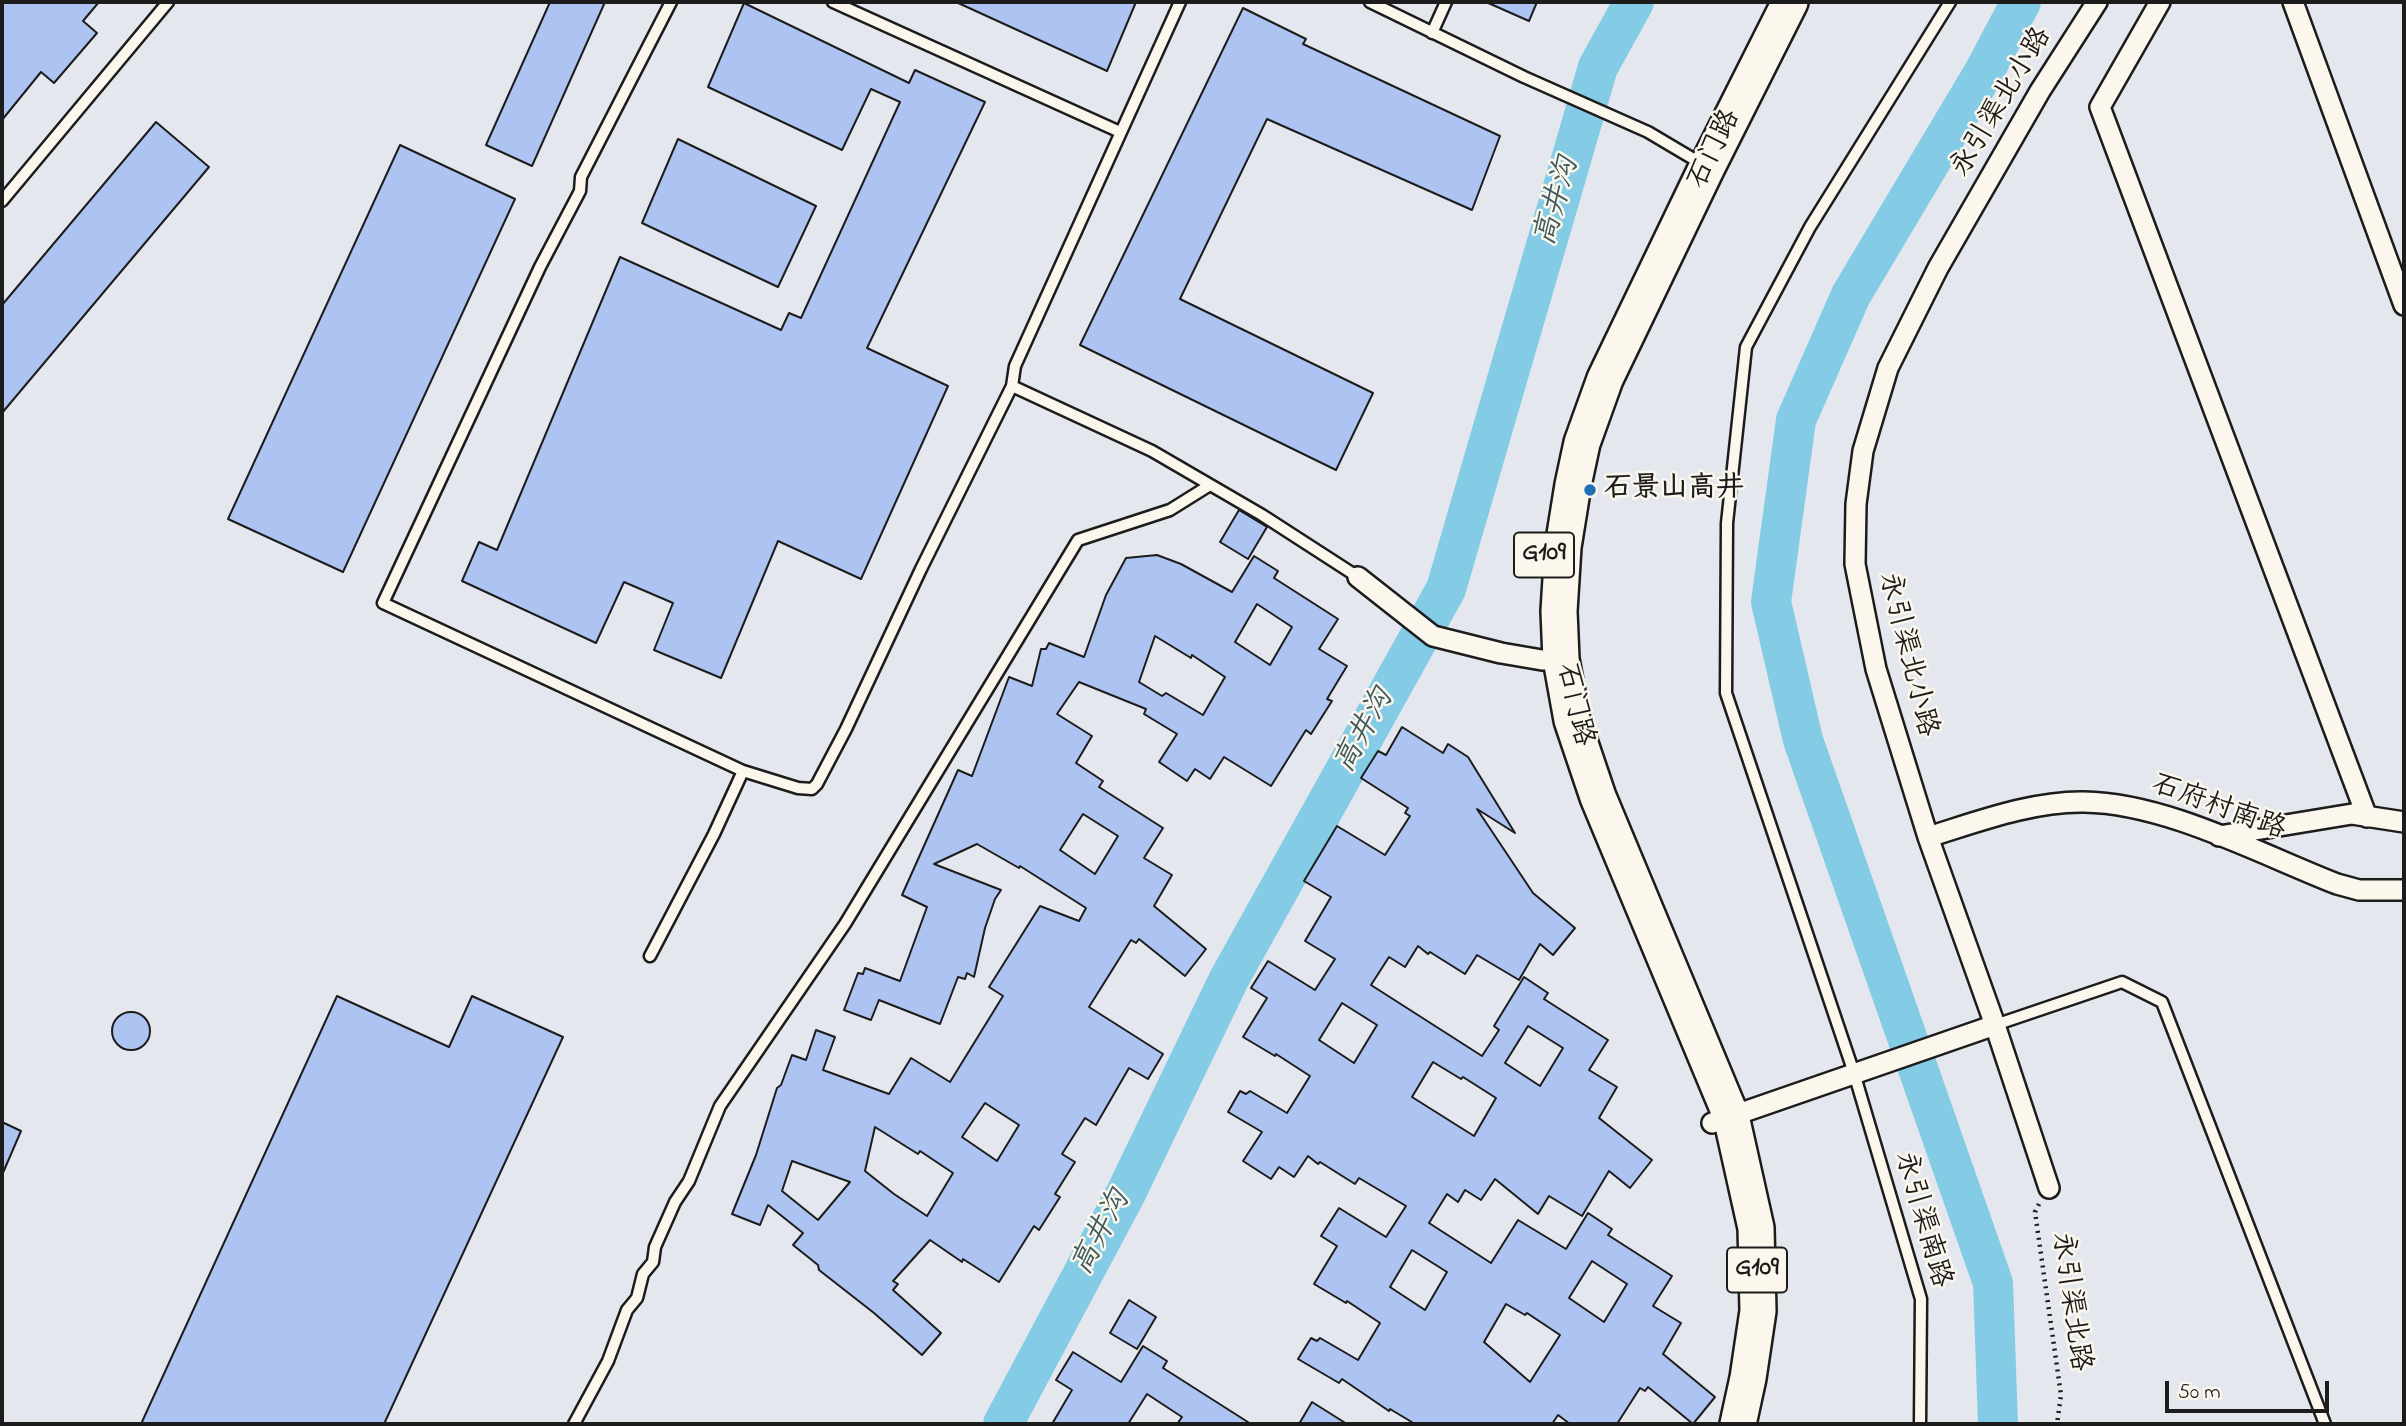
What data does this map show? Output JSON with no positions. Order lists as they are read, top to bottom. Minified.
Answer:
{"streets":{"highway":["石门路","G109"],"street":["永引渠北小路","石府村南路"],"lane":["永引渠南路"],"path":["永引渠北路"]},"crossings":[["永引渠北小路","石府村南路"],["永引渠北小路","永引渠北路"]],"water":["高井沟"],"places":["石景山高井"],"scale_bar":"50 m"}
